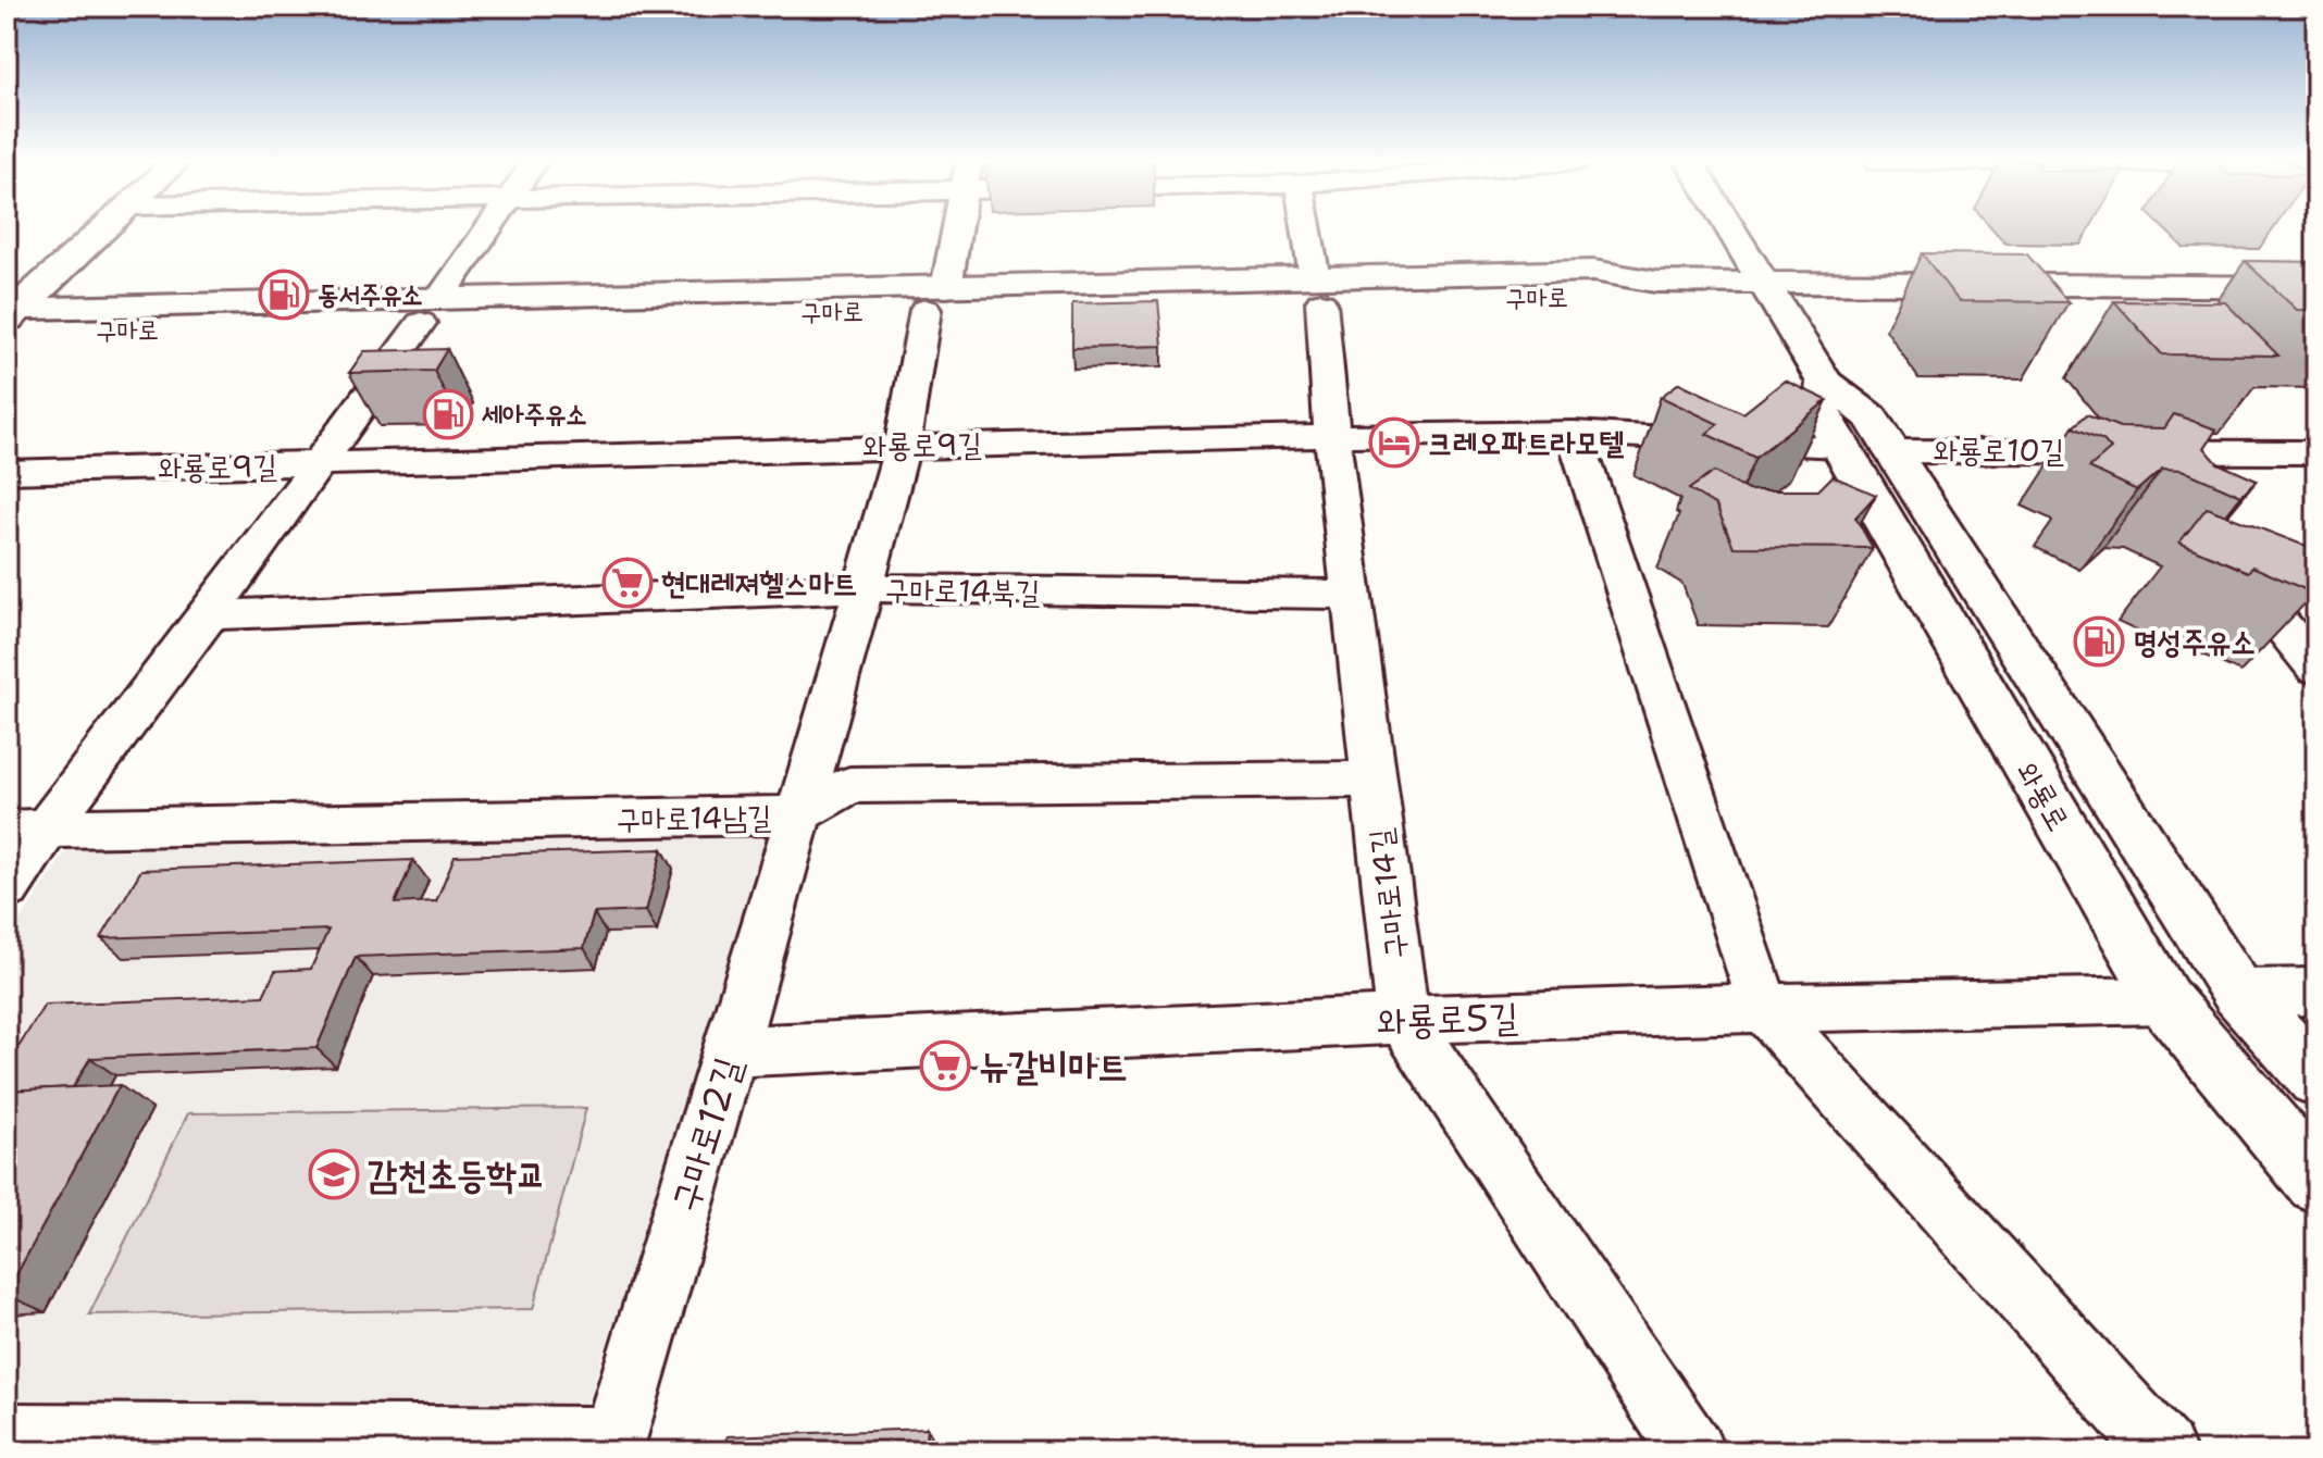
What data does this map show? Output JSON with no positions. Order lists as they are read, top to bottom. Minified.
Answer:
{"streets":{"main road":["구마로","와룡로"],"street":["와룡로9길","와룡로10길","구마로14북길","구마로14남길","구마로14길","와룡로5길","구마로12길"]},"crossings":[["구마로","와룡로"],["구마로","구마로14길"],["구마로","구마로12길"],["와룡로9길","와룡로"],["와룡로9길","구마로14길"],["와룡로9길","구마로12길"],["와룡로10길","와룡로"],["구마로14북길","구마로14길"],["구마로14북길","구마로12길"],["와룡로","와룡로5길"],["구마로14남길","구마로14길"],["구마로14남길","구마로12길"],["구마로14길","와룡로5길"],["와룡로5길","구마로12길"]],"places":{"fuel station":["동서주유소","세아주유소","명성주유소"],"hotel":["크레오파트라모텔"],"supermarket":["현대레져헬스마트","뉴갈비마트"],"school or university":["감천초등학교"]}}
